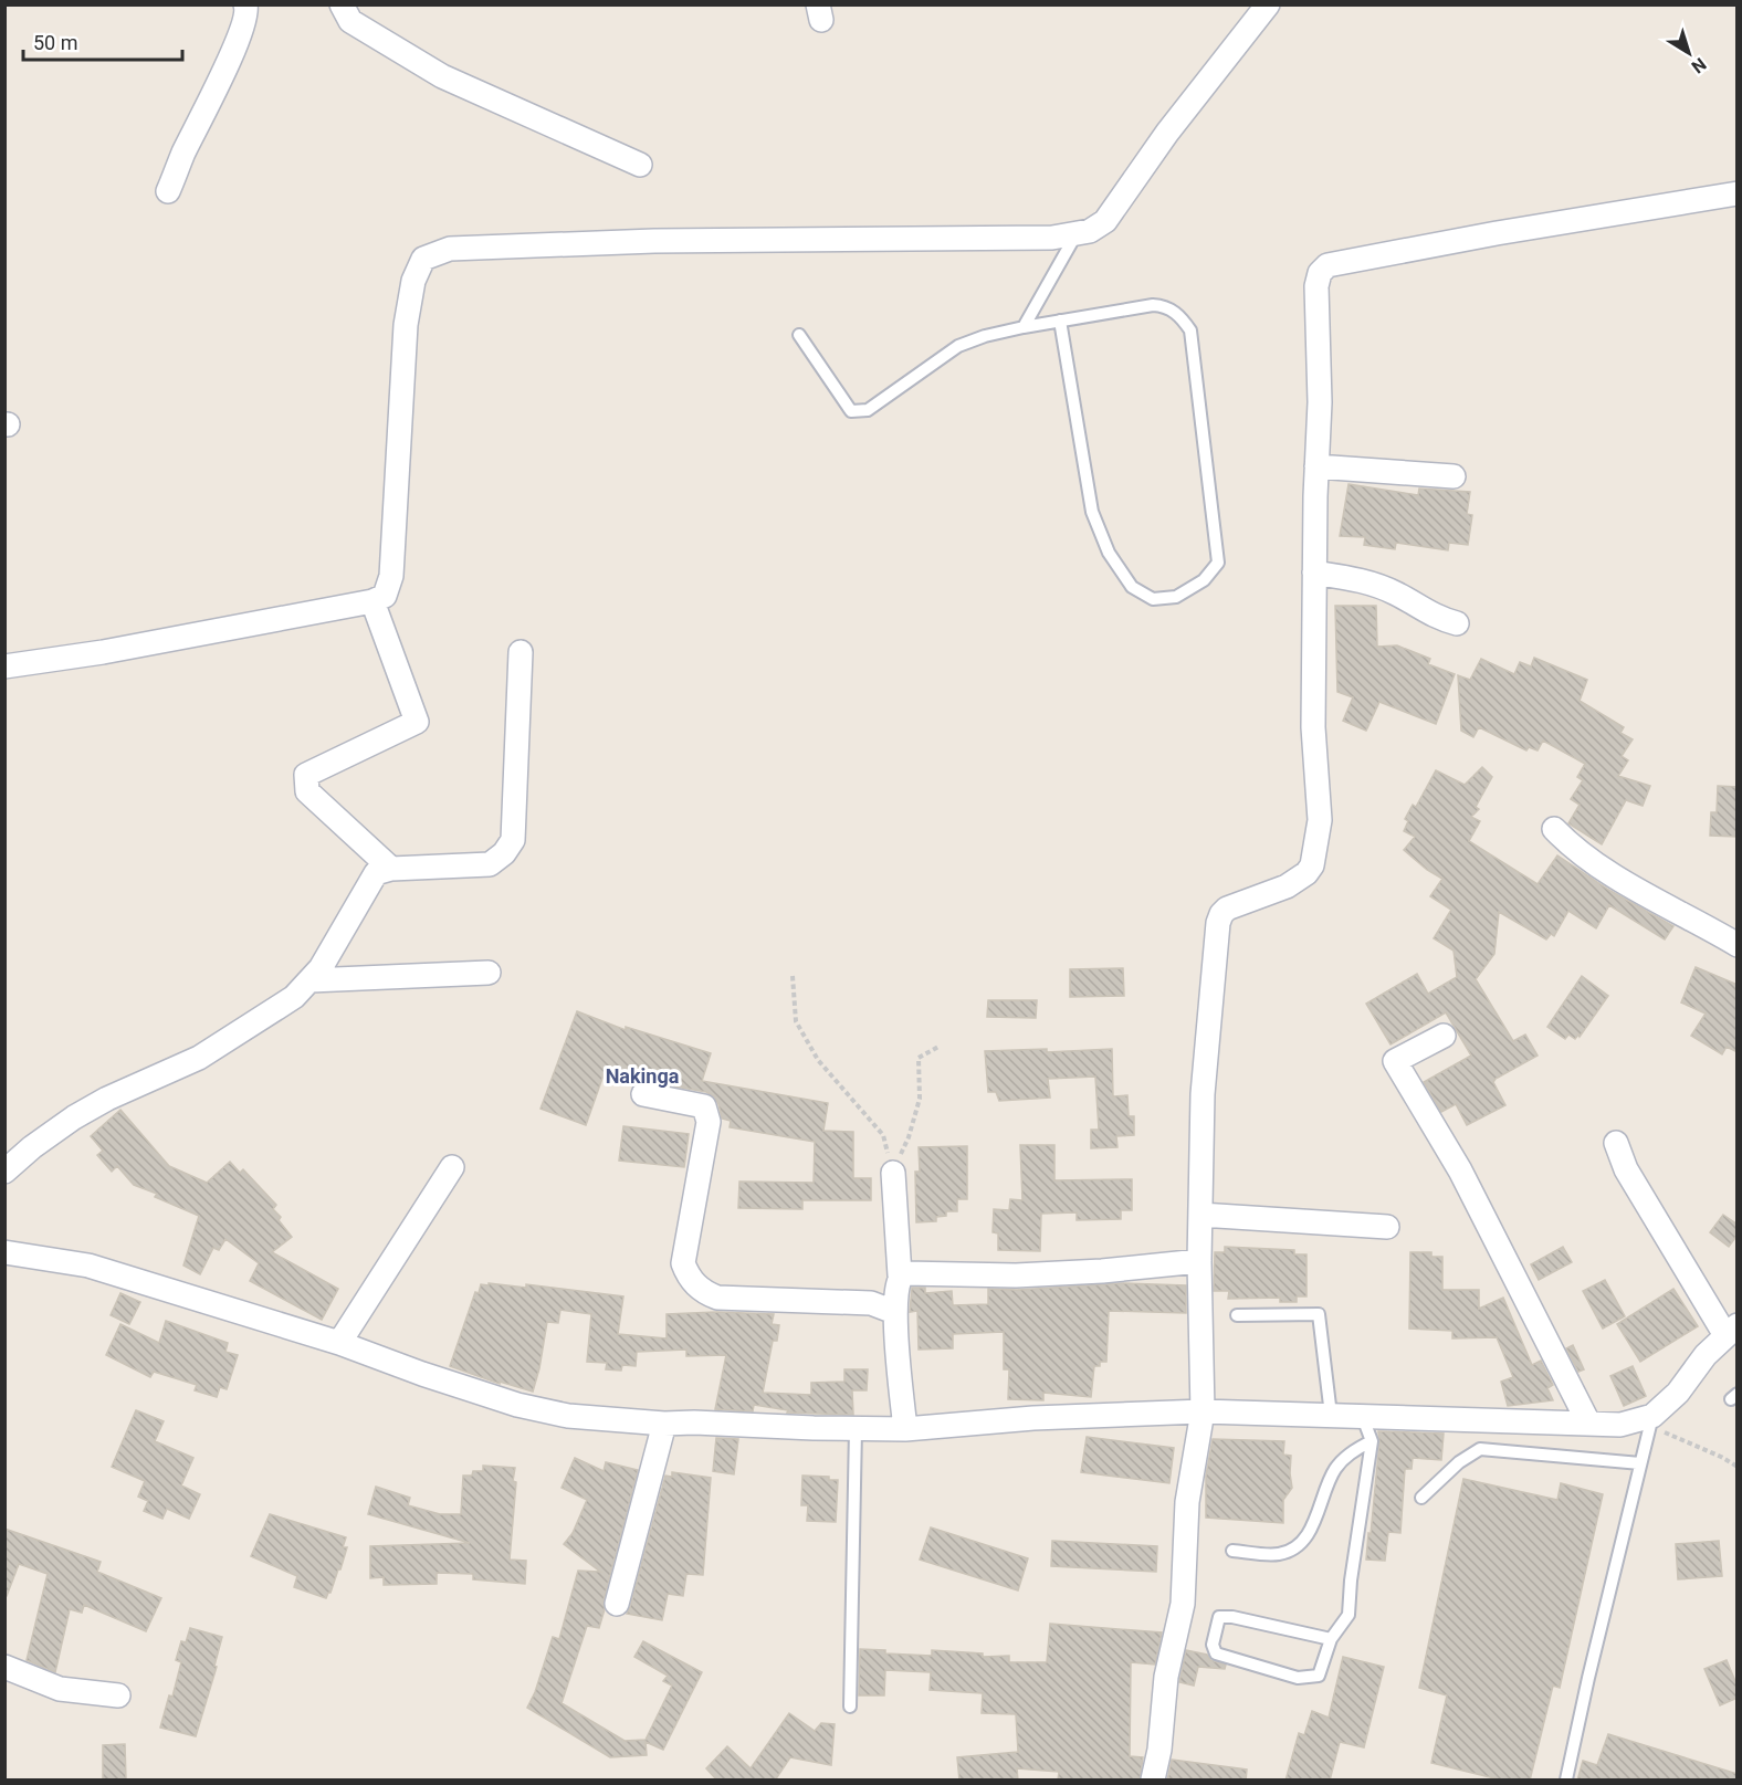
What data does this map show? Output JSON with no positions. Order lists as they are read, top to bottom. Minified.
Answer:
{"districts":["Nakinga"],"scale_bar":"50 m","north":"bottom right"}
